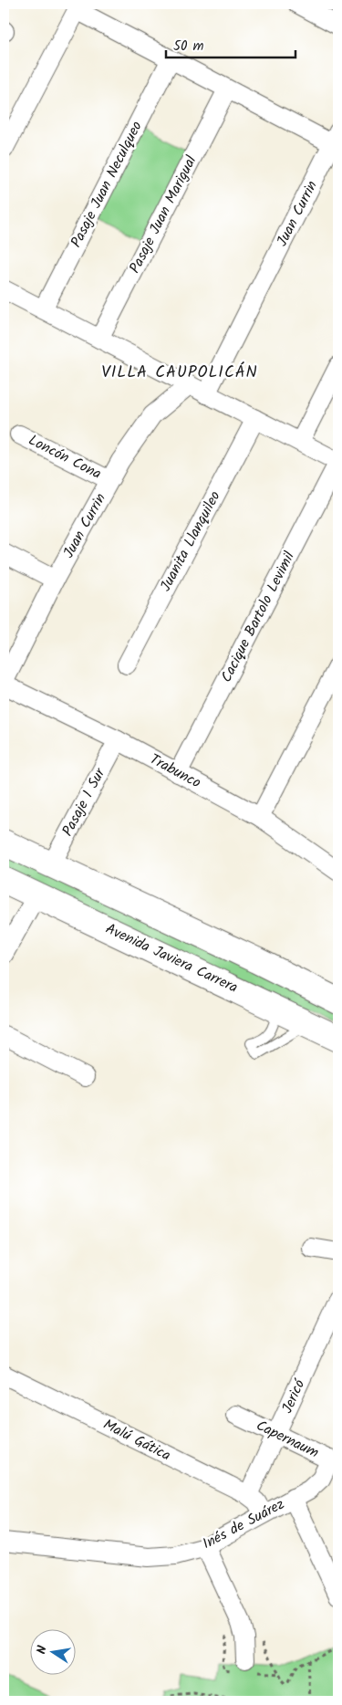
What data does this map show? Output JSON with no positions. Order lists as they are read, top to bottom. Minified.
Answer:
{"streets":{"main road":["Avenida Javiera Carrera"],"street":["Pasaje Juan Neculqueo","Juan Currin","Pasaje Juan Marigual","Loncón Cona","Juanita Llanquileo","Cacique Bartolo Levimil","Trabunco","Pasaje 1 Sur","Jericó","Capernaum","Malú Gática","Inés de Suárez"]},"crossings":[["Juan Currin","Loncón Cona"],["Juan Currin","Trabunco"],["Cacique Bartolo Levimil","Trabunco"],["Trabunco","Pasaje 1 Sur"],["Jericó","Capernaum"],["Jericó","Malú Gática"],["Capernaum","Inés de Suárez"],["Malú Gática","Inés de Suárez"]],"districts":["VILLA CAUPOLICÁN"],"scale_bar":"50 m","north":"left"}
